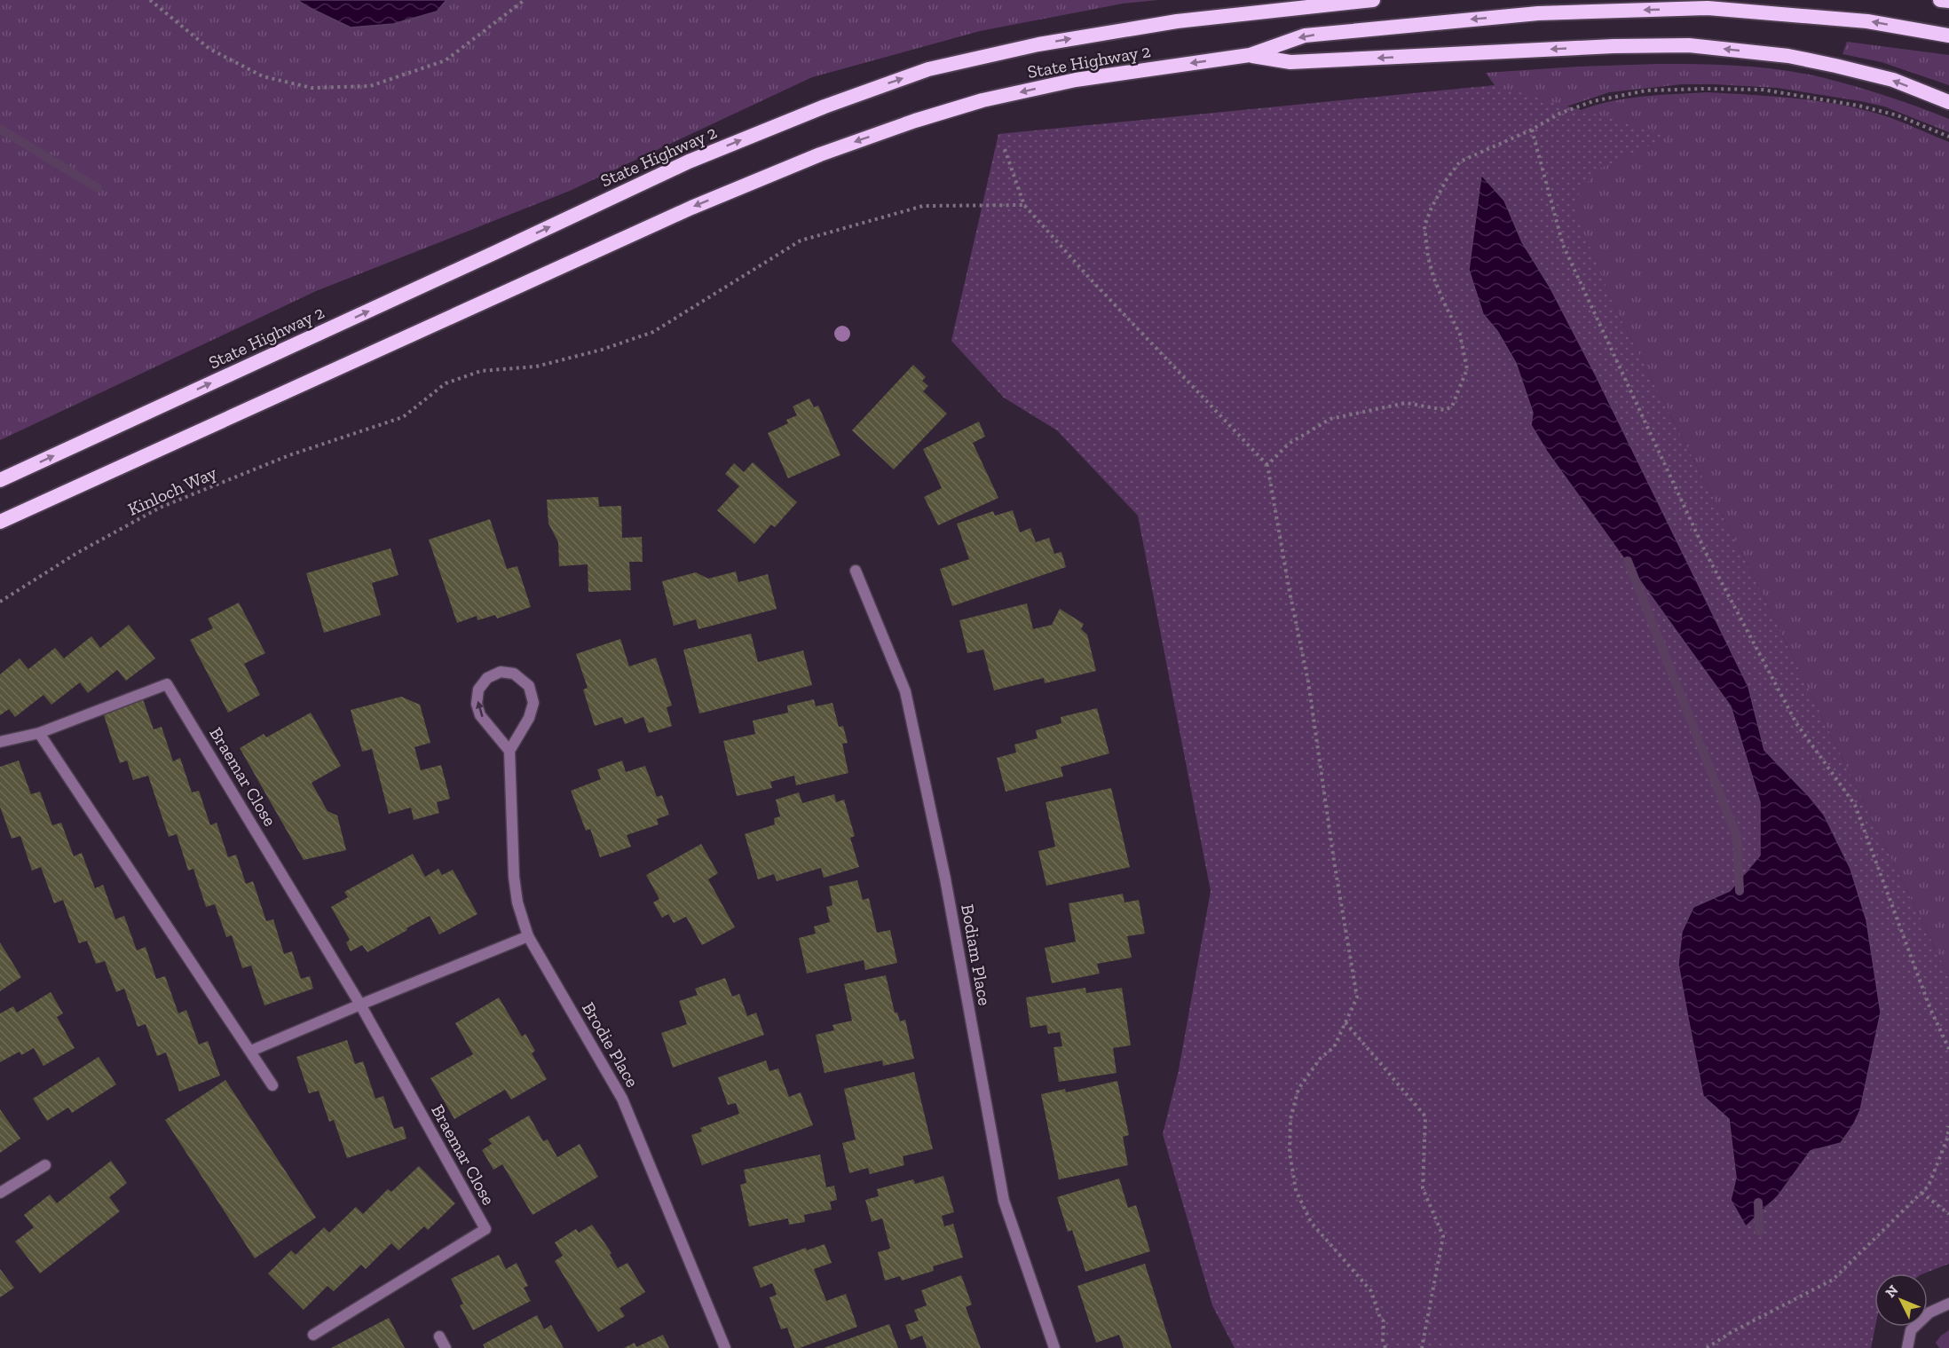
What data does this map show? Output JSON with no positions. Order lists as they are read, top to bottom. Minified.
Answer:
{"streets":{"highway":["State Highway 2"],"street":["Braemar Close","Bodiam Place","Brodie Place"],"path":["Kinloch Way"]},"north":"top left"}
